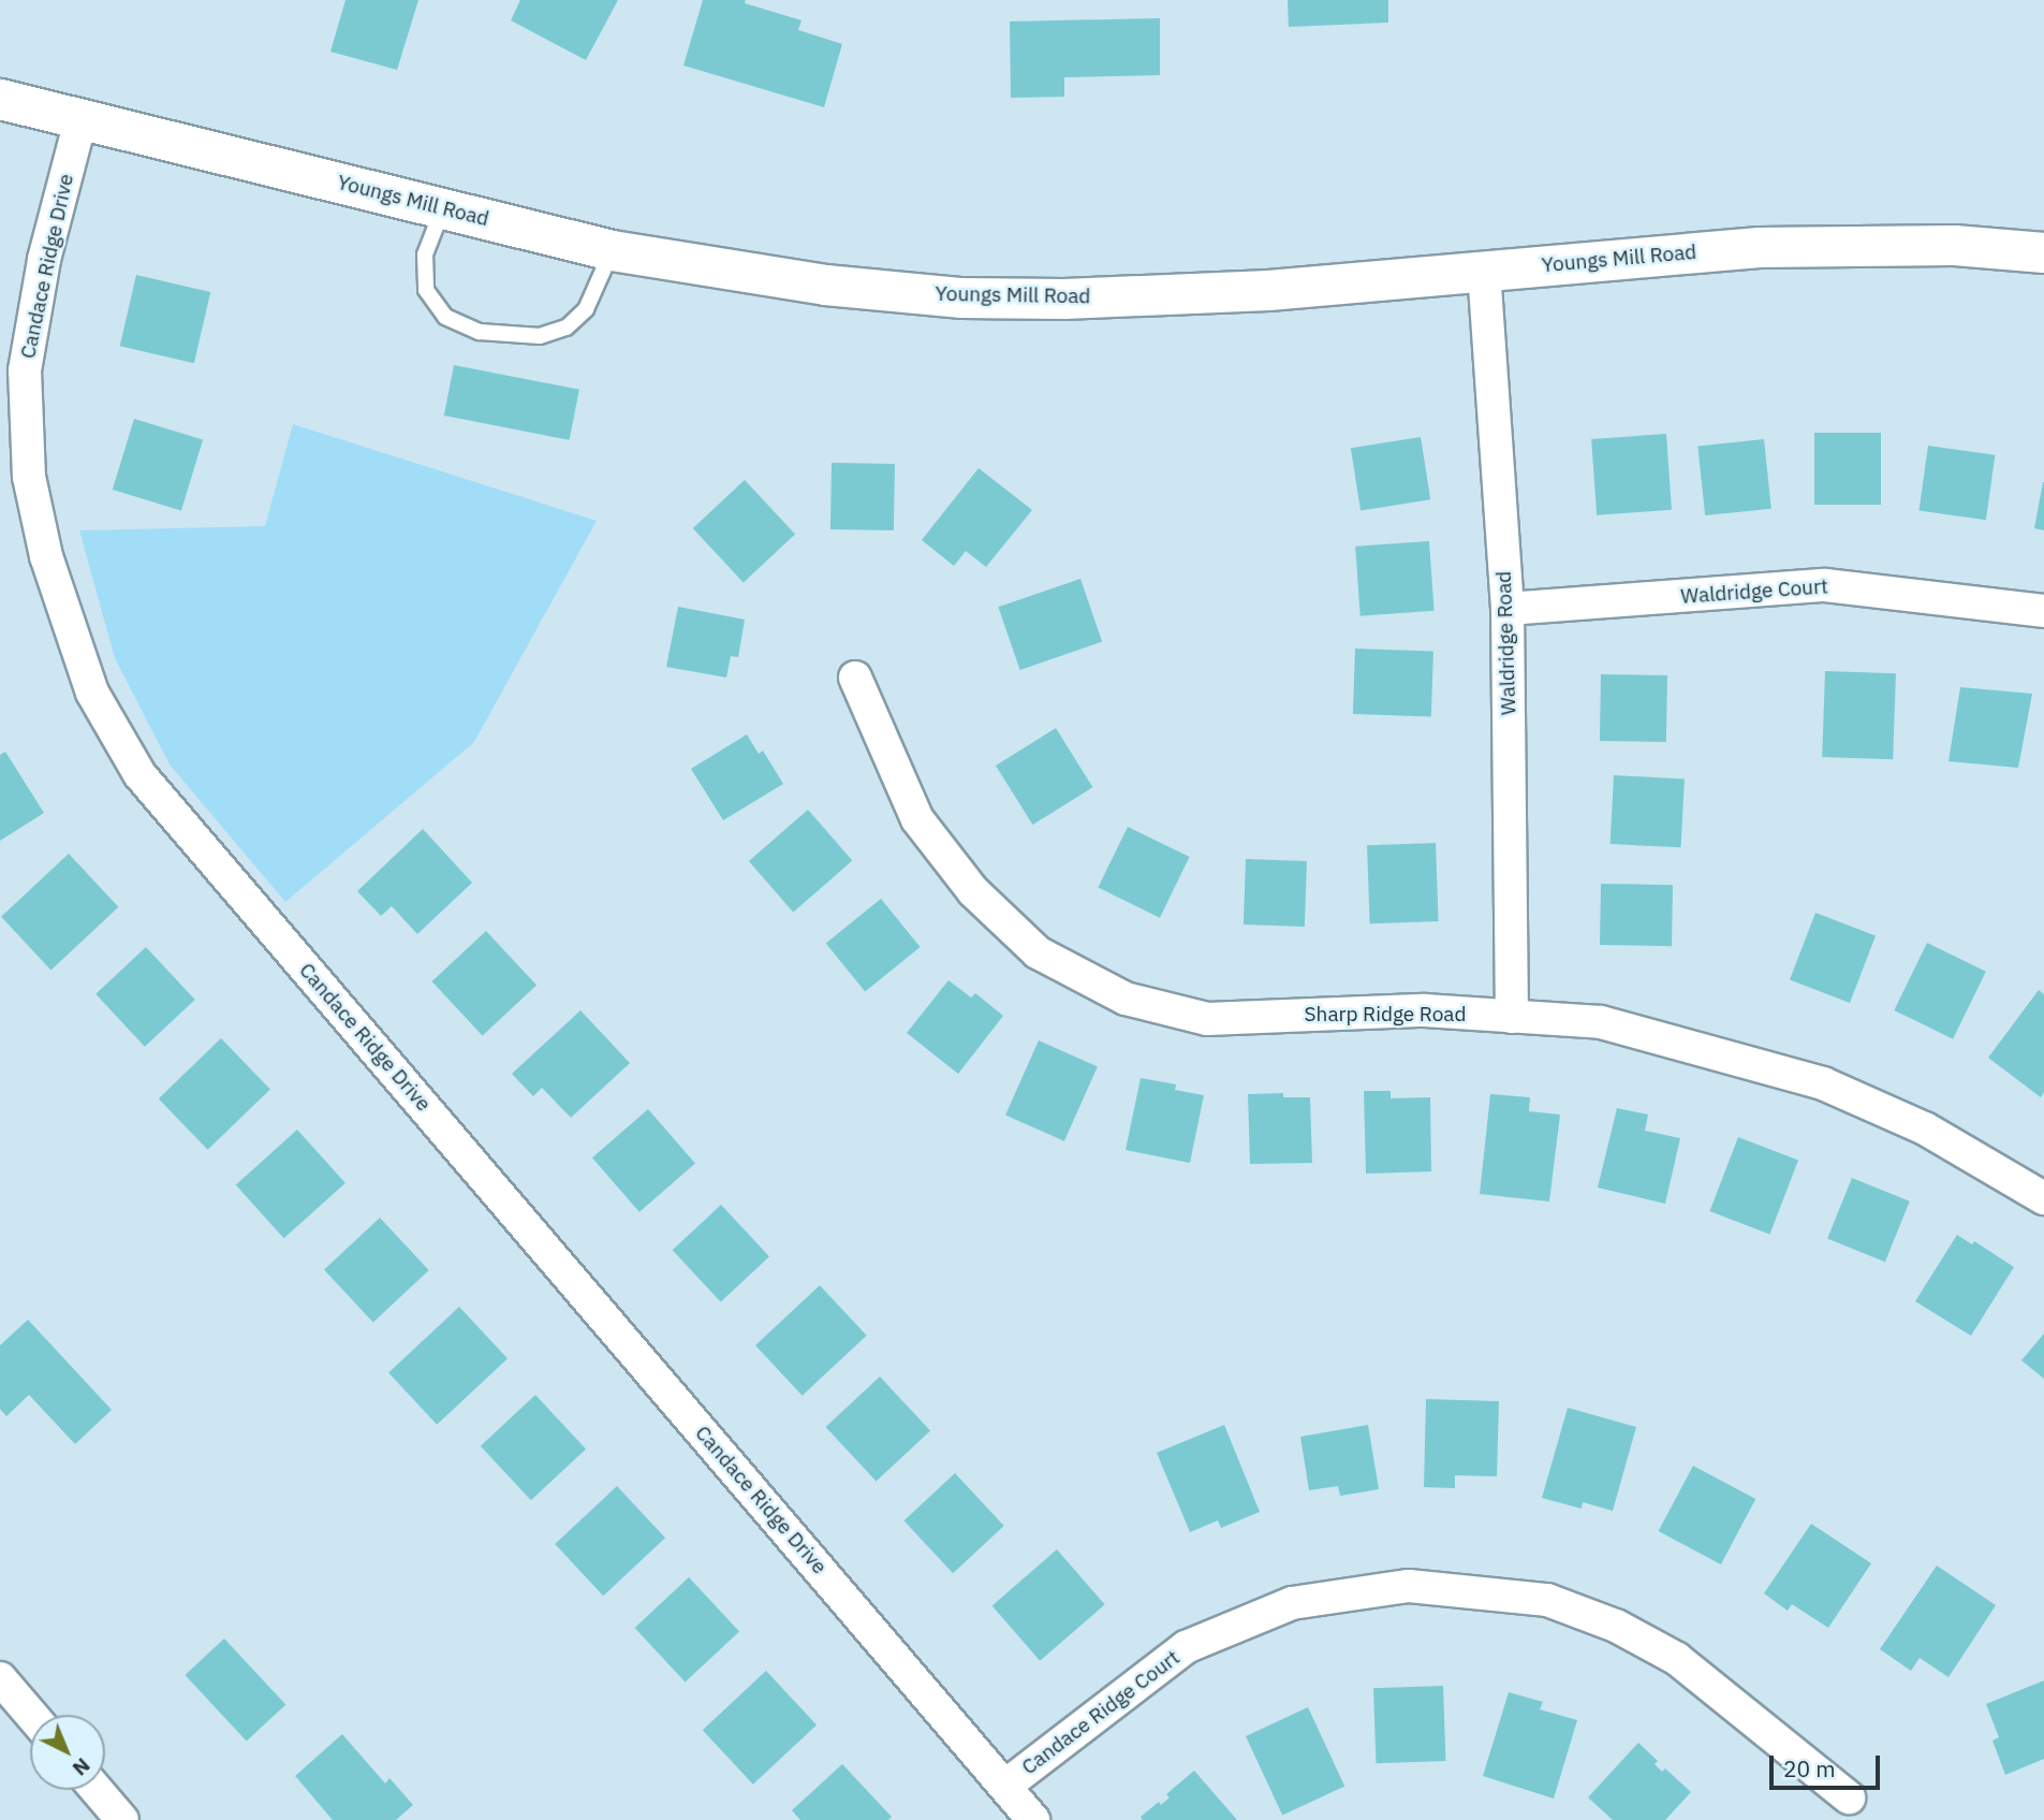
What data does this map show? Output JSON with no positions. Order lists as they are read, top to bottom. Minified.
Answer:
{"streets":{"street":["Youngs Mill Road","Candace Ridge Drive","Waldridge Court","Waldridge Road","Sharp Ridge Road","Candace Ridge Court"]},"crossings":[["Youngs Mill Road","Candace Ridge Drive"],["Youngs Mill Road","Waldridge Road"],["Candace Ridge Drive","Candace Ridge Court"],["Waldridge Court","Waldridge Road"],["Waldridge Road","Sharp Ridge Road"]],"scale_bar":"20 m","north":"bottom right"}
